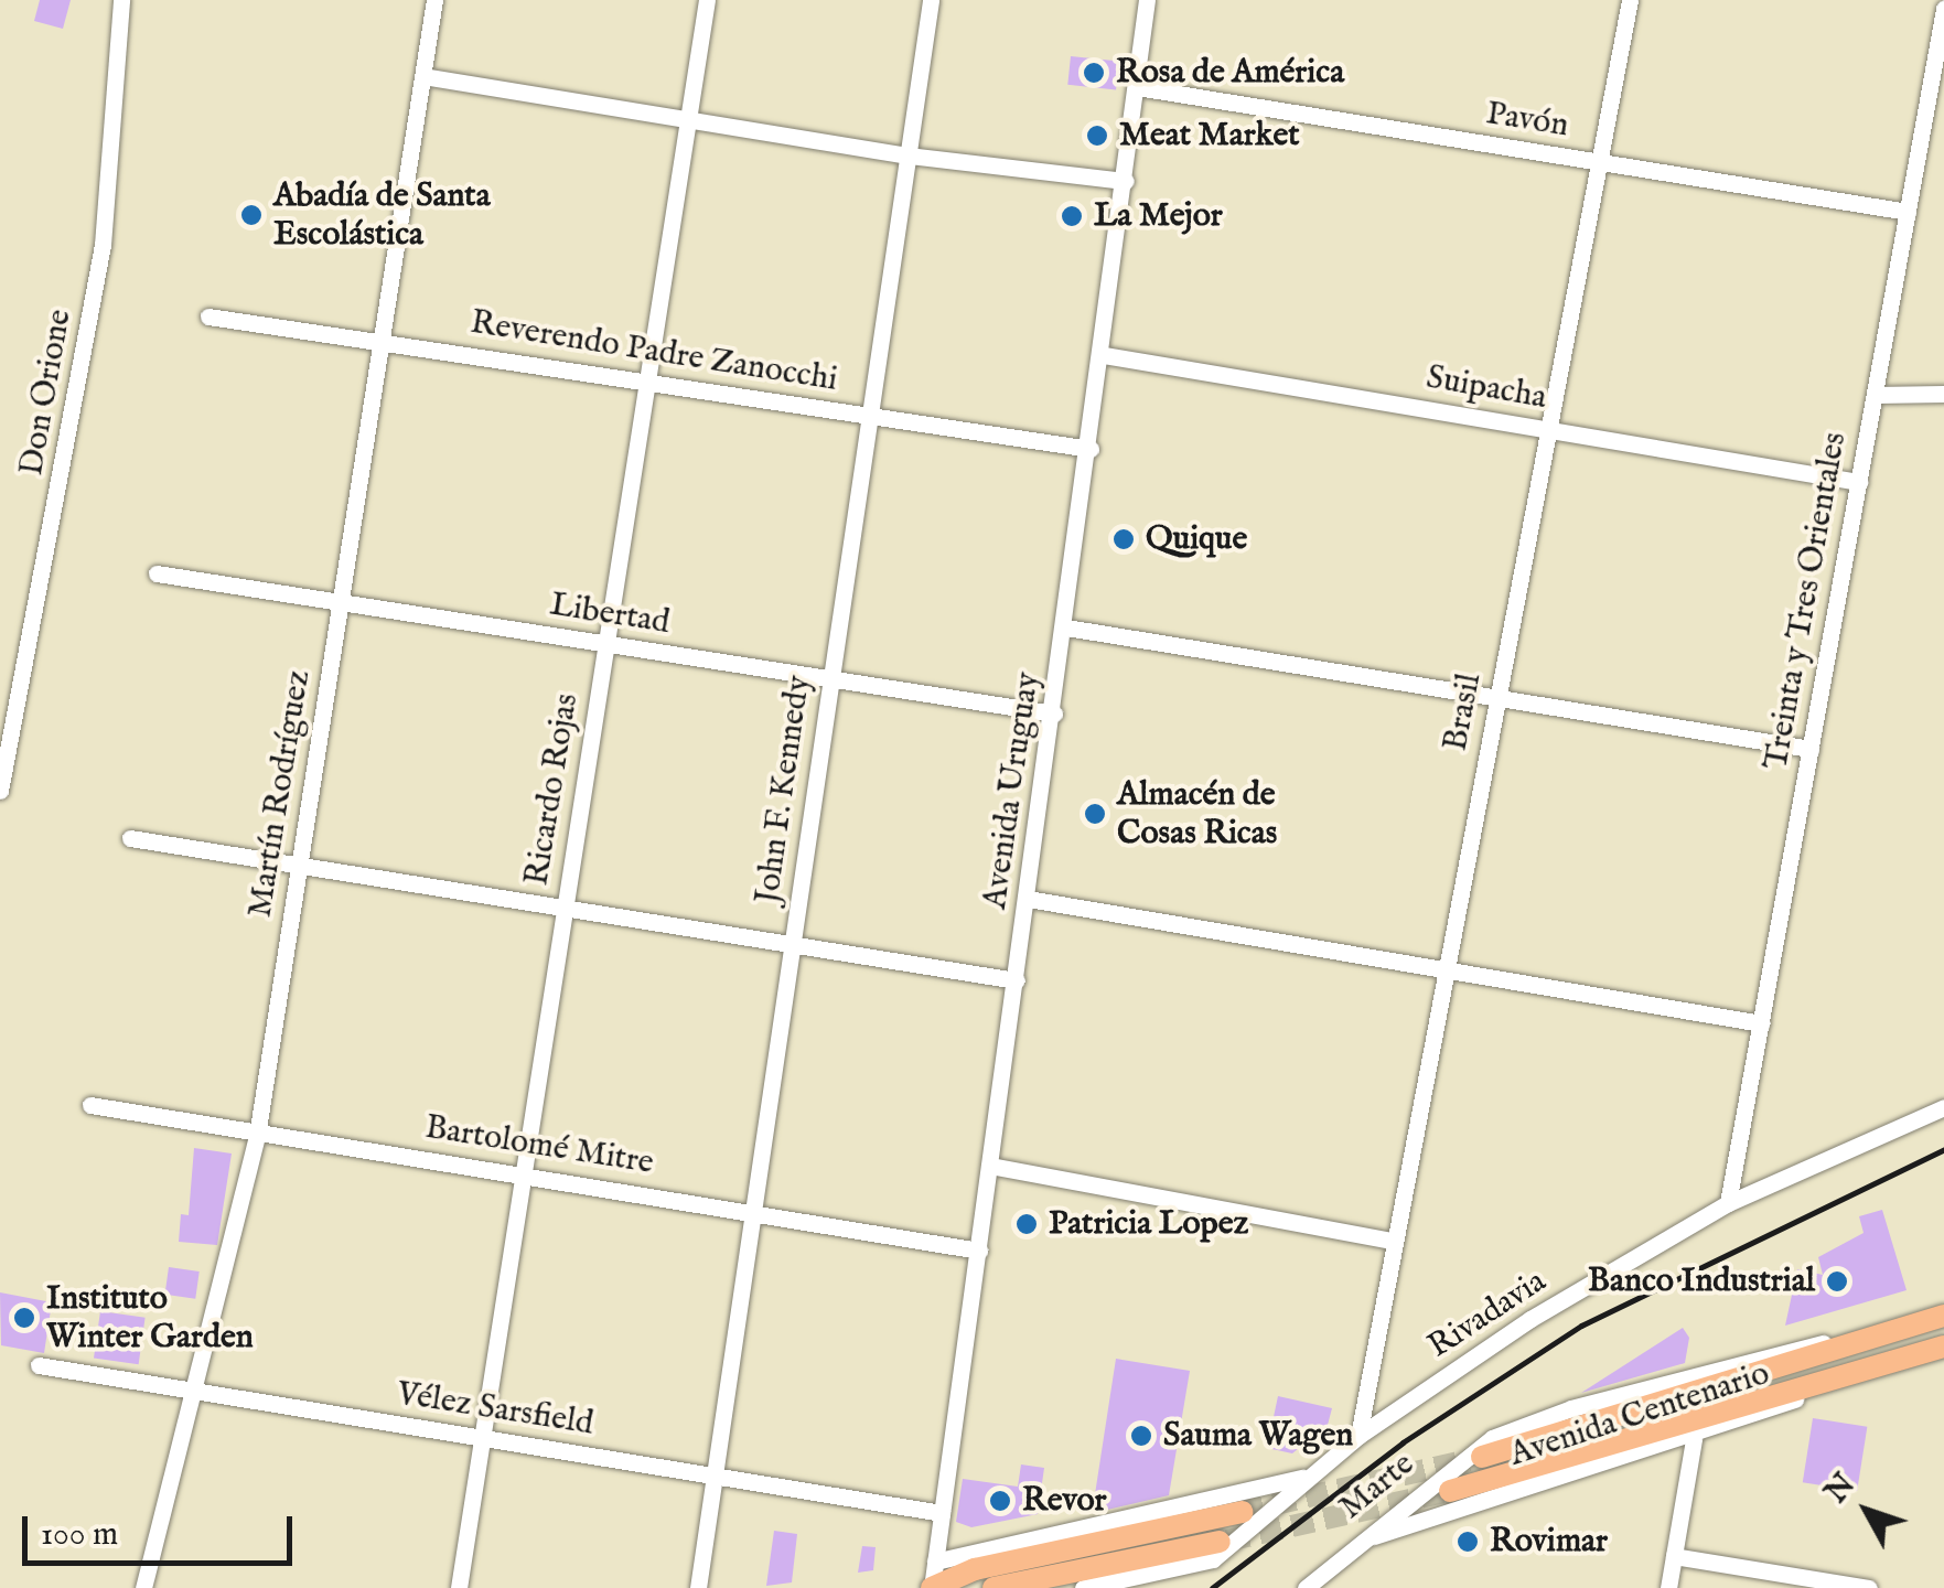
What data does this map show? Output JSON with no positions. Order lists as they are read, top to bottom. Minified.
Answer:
{"streets":{"main road":["Avenida Centenario"],"street":["Pavón","Reverendo Padre Zanocchi","Suipacha","Don Orione","Treinta y Tres Orientales","Libertad","Brasil","Ricardo Rojas","John F. Kennedy","Avenida Uruguay","Martín Rodríguez","Bartolomé Mitre","Rivadavia","Vélez Sarsfield","Marte"]},"crossings":[["Pavón","Treinta y Tres Orientales"],["Pavón","Brasil"],["Pavón","Avenida Uruguay"],["Reverendo Padre Zanocchi","Ricardo Rojas"],["Reverendo Padre Zanocchi","John F. Kennedy"],["Reverendo Padre Zanocchi","Avenida Uruguay"],["Reverendo Padre Zanocchi","Martín Rodríguez"],["Suipacha","Treinta y Tres Orientales"],["Suipacha","Brasil"],["Suipacha","Avenida Uruguay"],["Treinta y Tres Orientales","Rivadavia"],["Libertad","Ricardo Rojas"],["Libertad","John F. Kennedy"],["Libertad","Avenida Uruguay"],["Libertad","Martín Rodríguez"],["Brasil","Rivadavia"],["Ricardo Rojas","Bartolomé Mitre"],["Ricardo Rojas","Vélez Sarsfield"],["John F. Kennedy","Bartolomé Mitre"],["John F. Kennedy","Vélez Sarsfield"],["Avenida Uruguay","Bartolomé Mitre"],["Avenida Uruguay","Vélez Sarsfield"],["Martín Rodríguez","Bartolomé Mitre"],["Martín Rodríguez","Vélez Sarsfield"],["Avenida Centenario","Marte"]],"places":["Rosa de América","Meat Market","Abadía de Santa Escolástica","La Mejor","Quique","Almacén de Cosas Ricas","Patricia Lopez","Banco Industrial","Instituto Winter Garden","Sauma Wagen","Revor","Rovimar"],"scale_bar":"100 m","north":"top left"}
